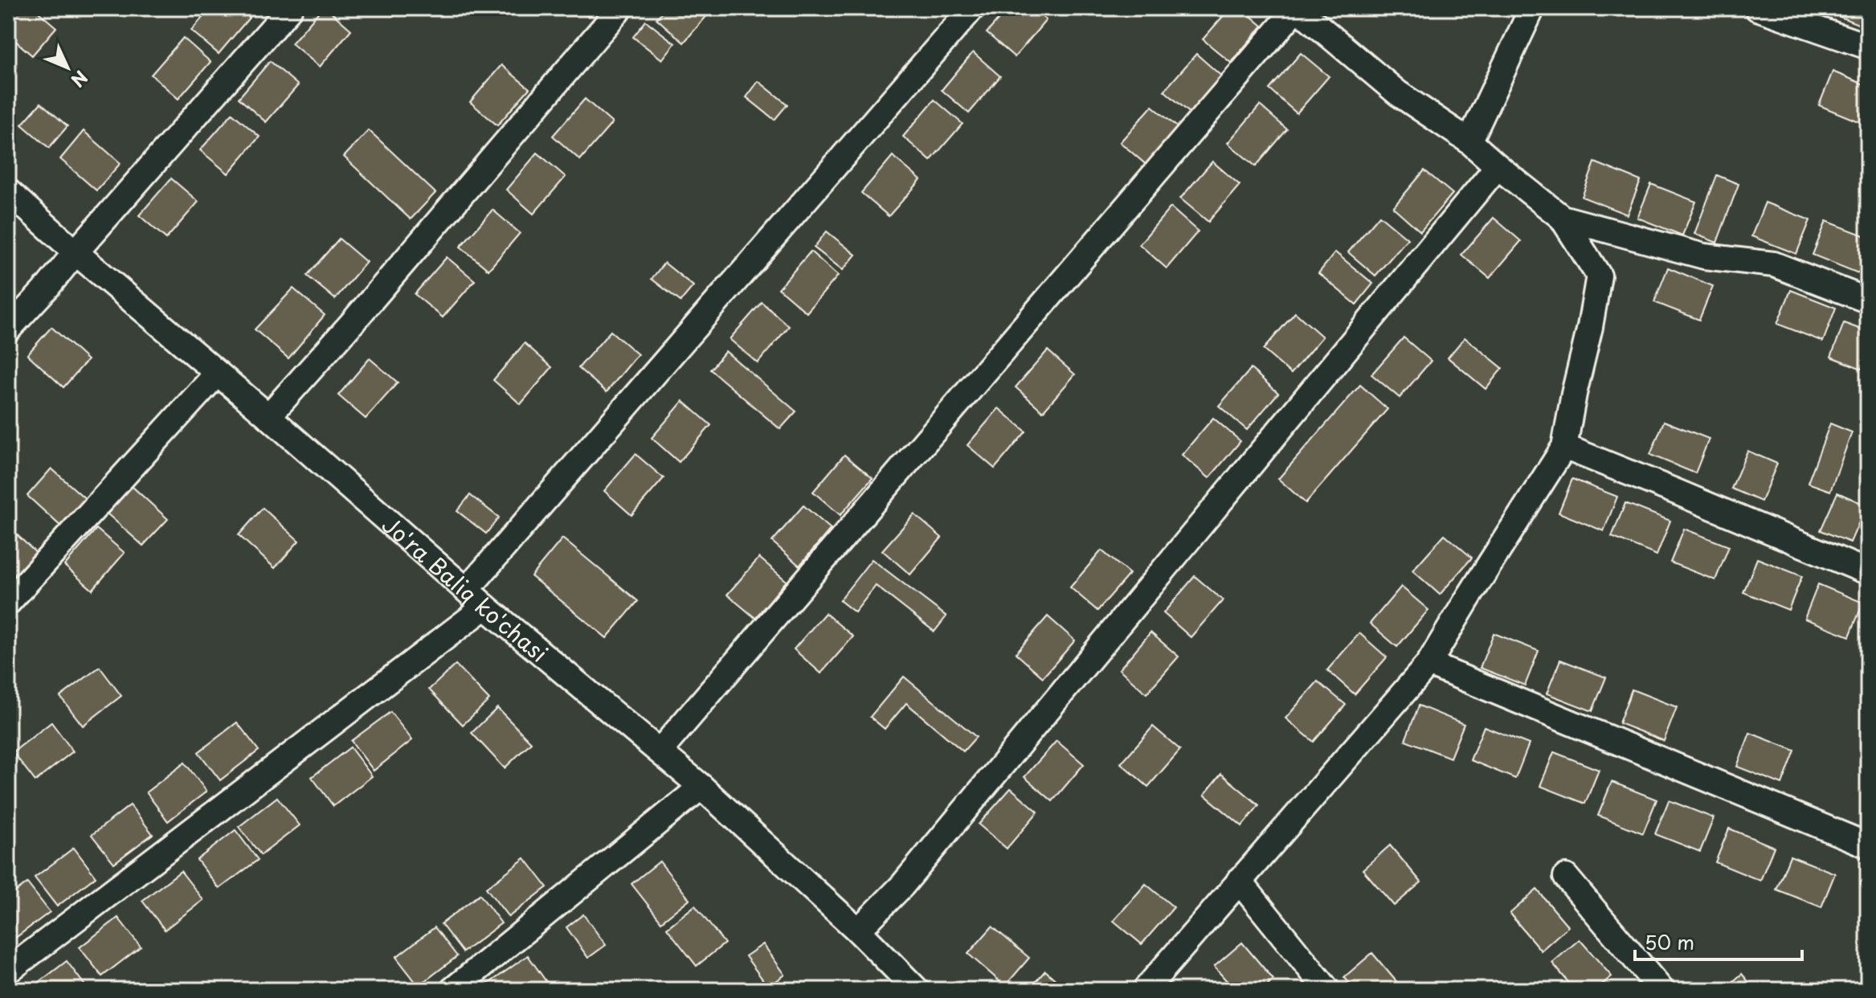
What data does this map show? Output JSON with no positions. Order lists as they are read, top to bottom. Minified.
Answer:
{"streets":{"street":["Jo'ra Baliq ko'chasi"]},"scale_bar":"50 m","north":"bottom right"}
